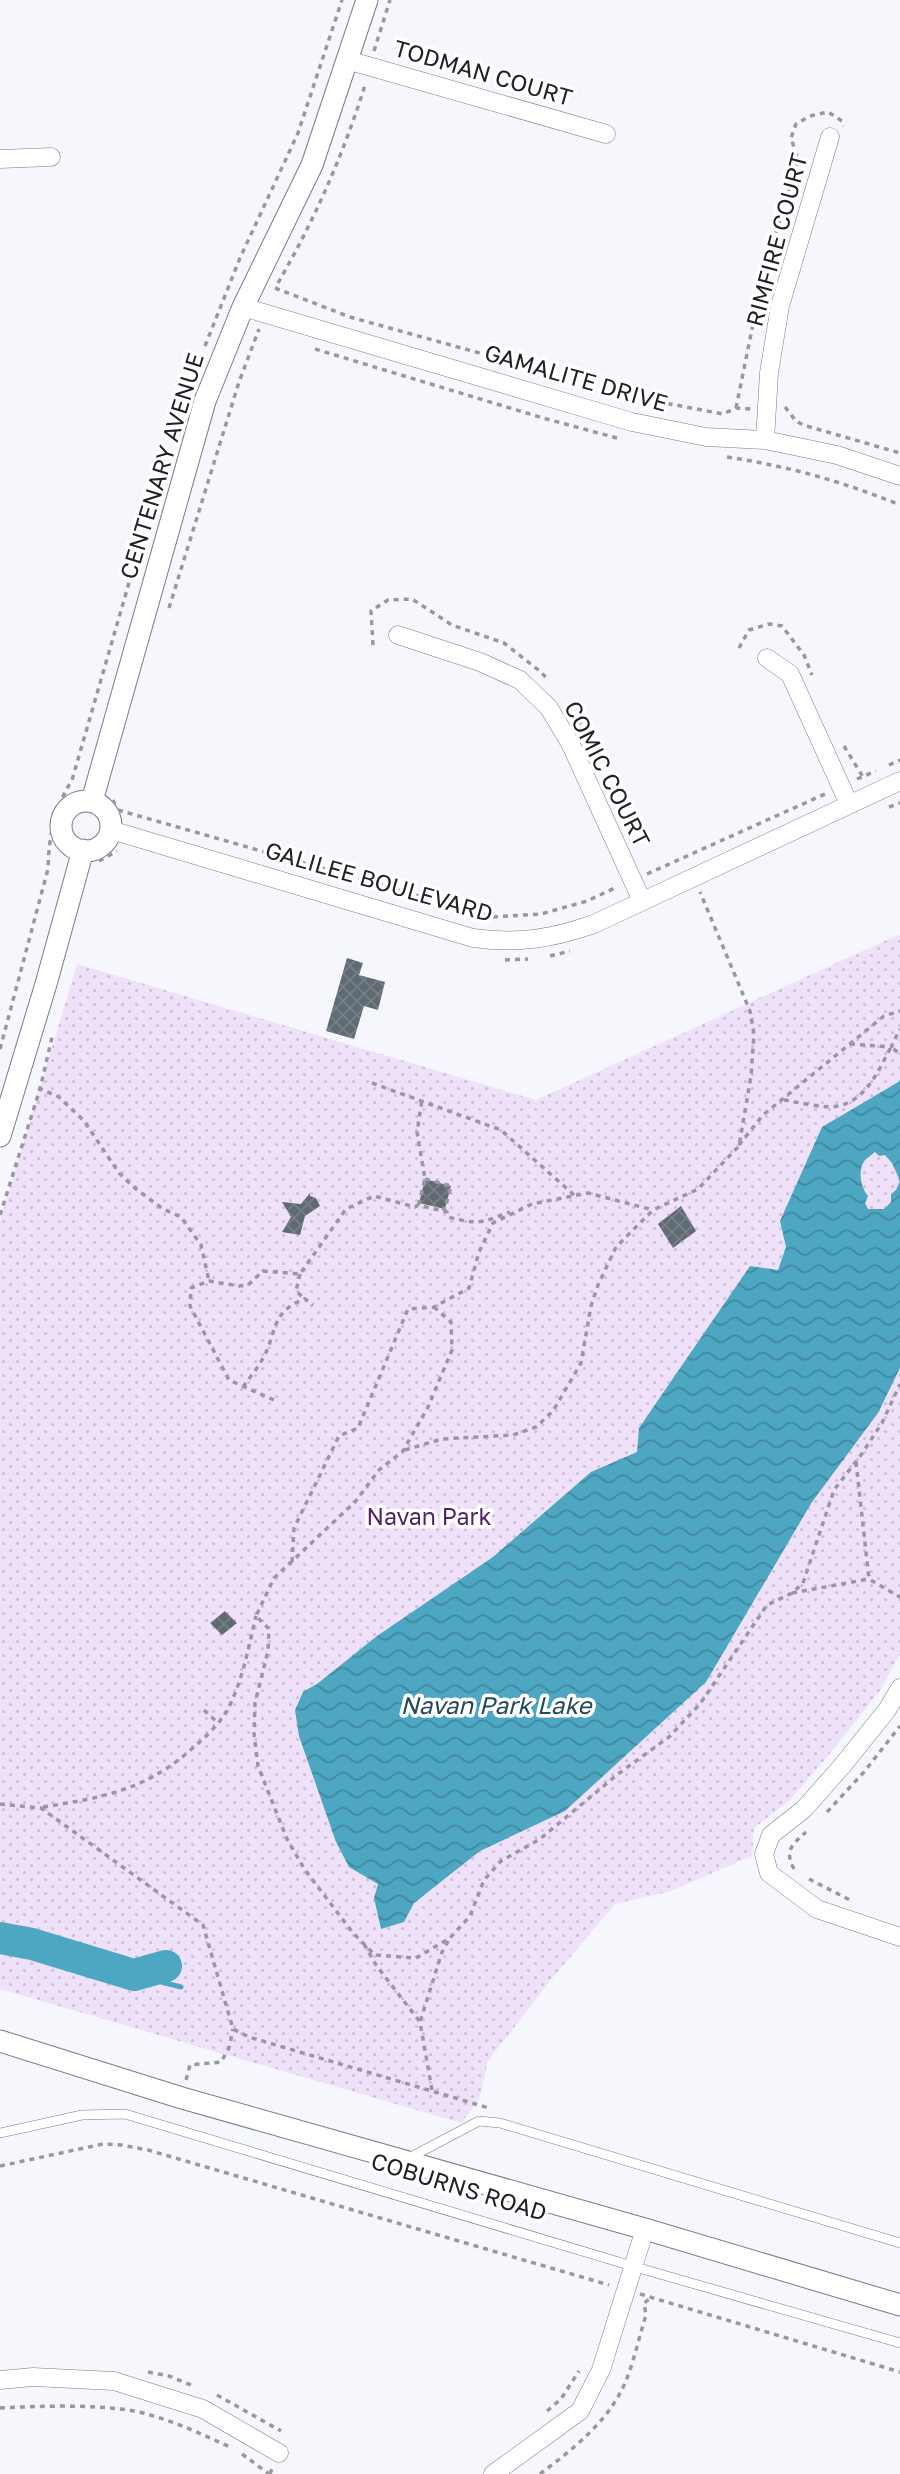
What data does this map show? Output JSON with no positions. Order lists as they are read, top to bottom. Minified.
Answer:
{"streets":{"street":["TODMAN COURT","RIMFIRE COURT","GAMALITE DRIVE","CENTENARY AVENUE","COMIC COURT","GALILEE BOULEVARD","COBURNS ROAD"]},"crossings":[["TODMAN COURT","CENTENARY AVENUE"],["RIMFIRE COURT","GAMALITE DRIVE"],["GAMALITE DRIVE","CENTENARY AVENUE"],["CENTENARY AVENUE","GALILEE BOULEVARD"],["COMIC COURT","GALILEE BOULEVARD"]],"water":["Navan Park Lake"],"parks":["Navan Park"]}
